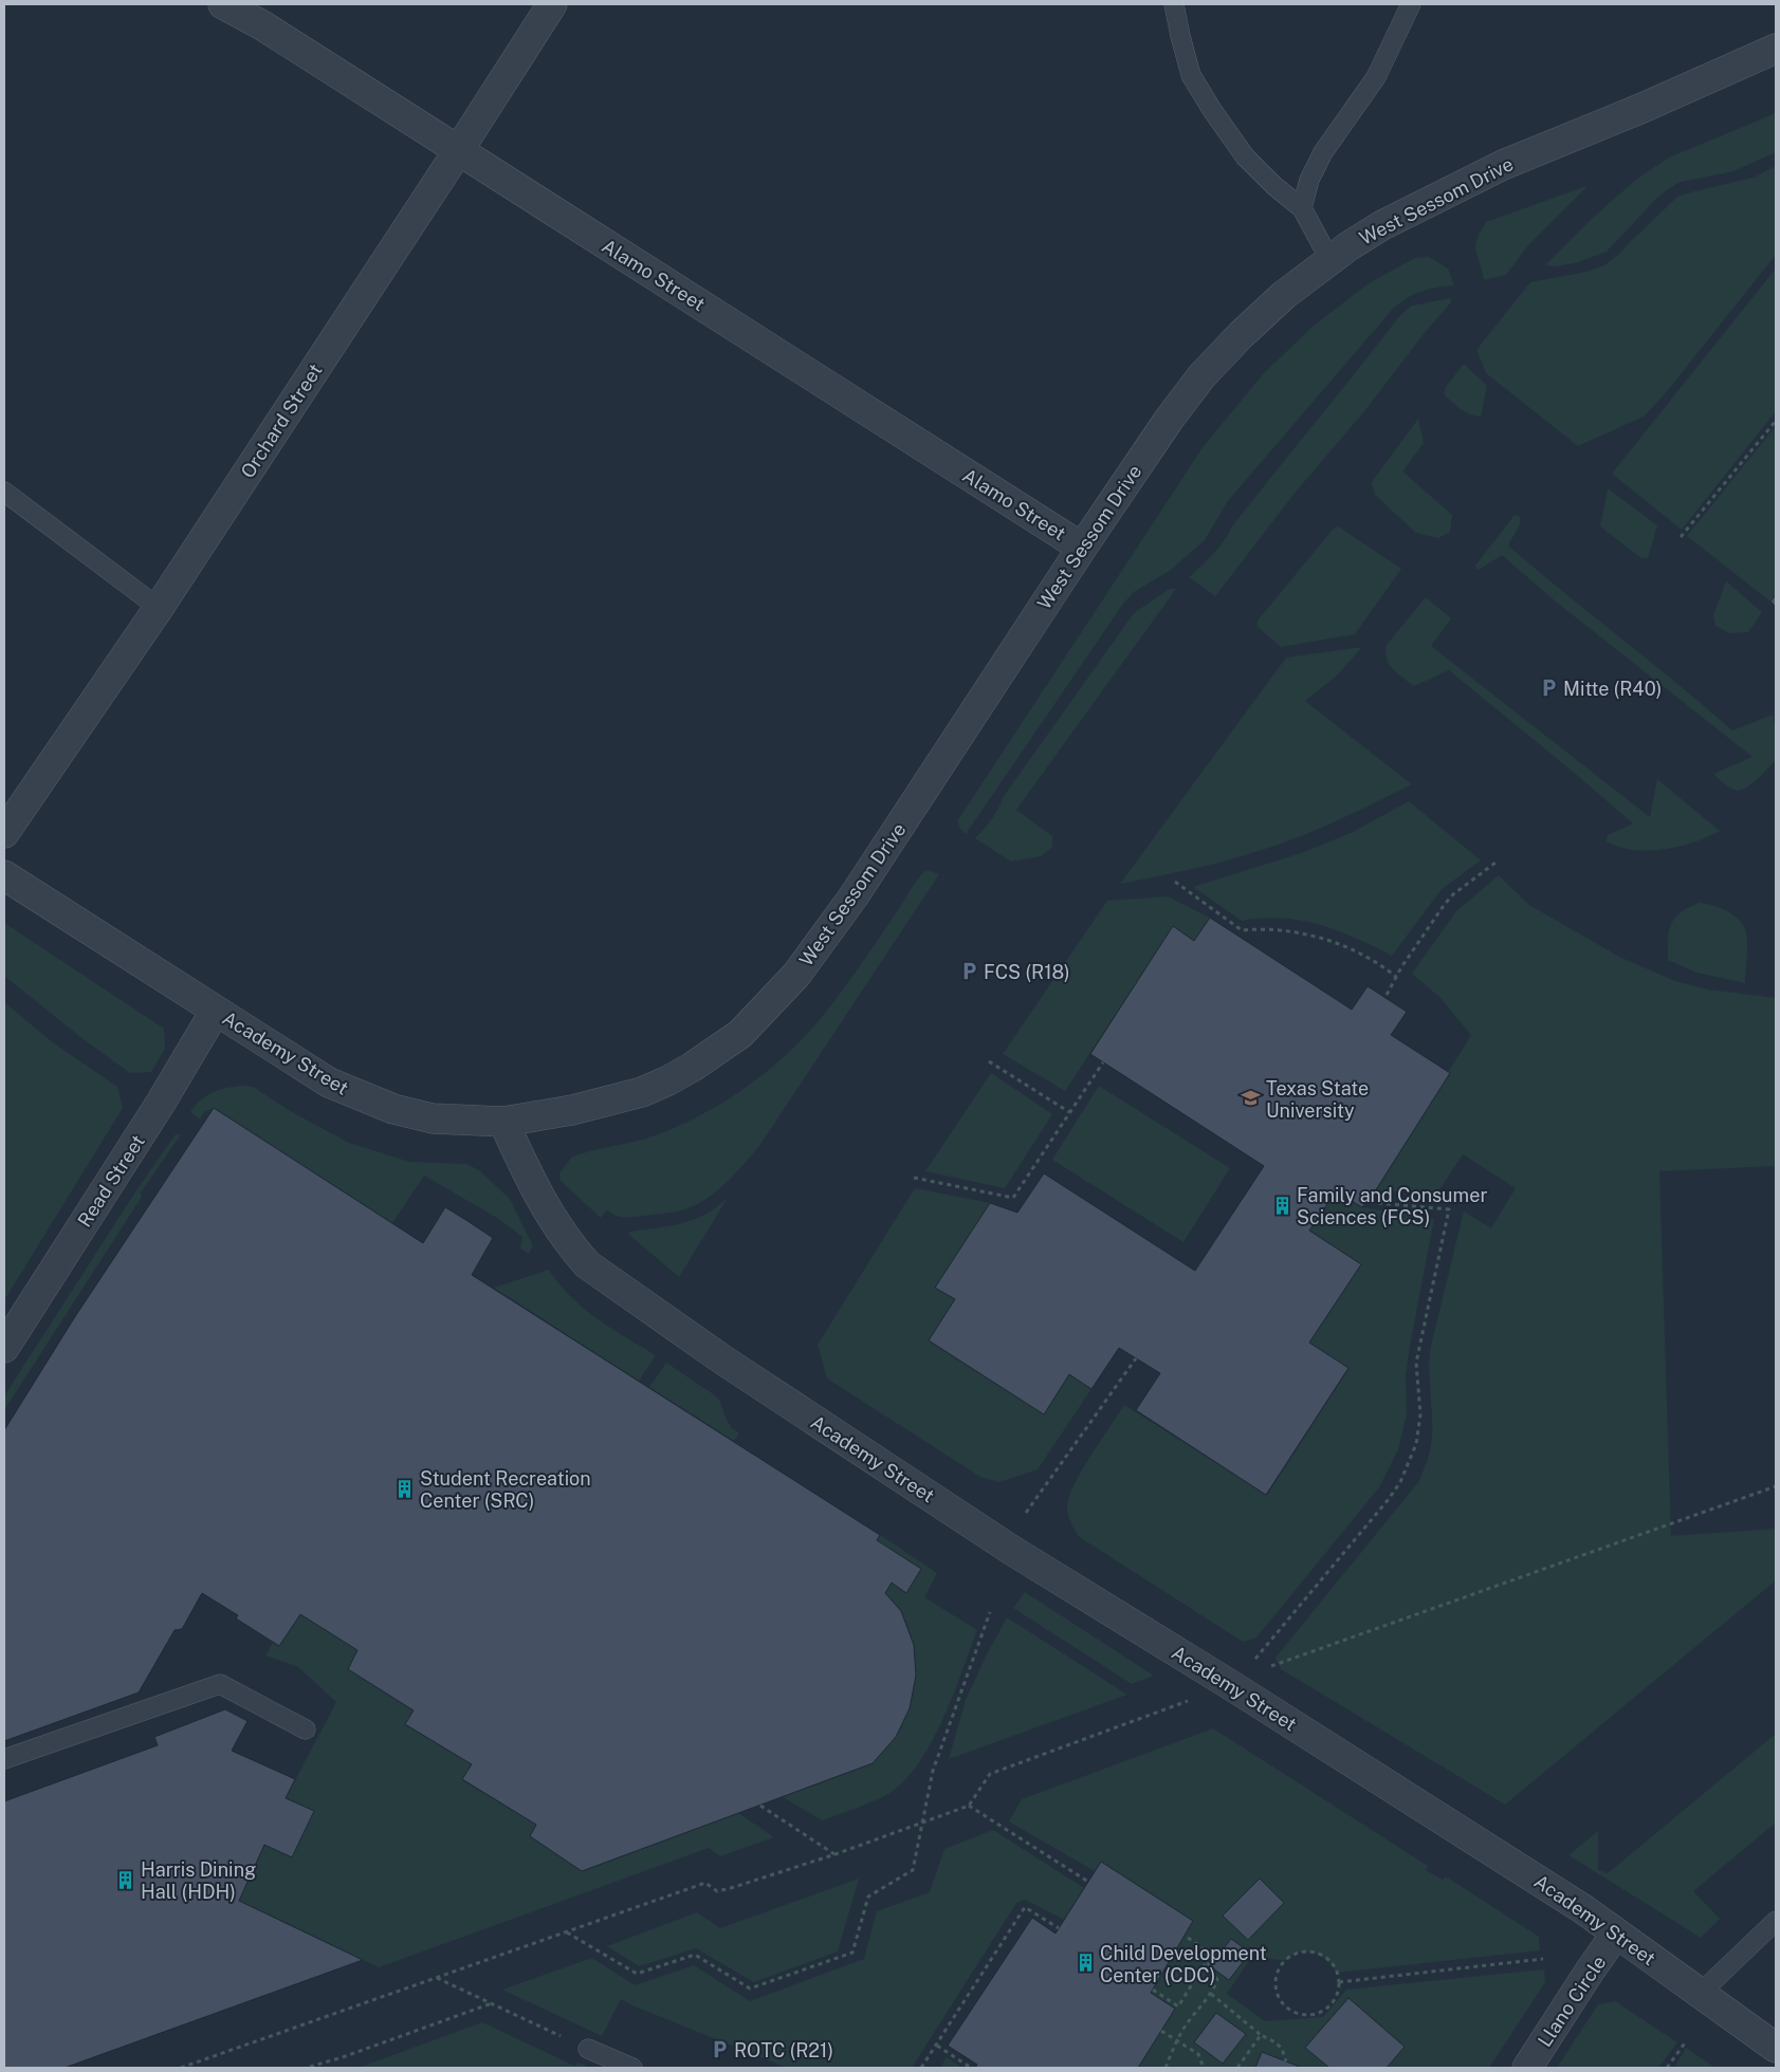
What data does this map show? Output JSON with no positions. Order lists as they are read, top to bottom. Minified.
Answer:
{"streets":{"street":["West Sessom Drive","Alamo Street","Orchard Street","Academy Street","Read Street","Llano Circle"]},"crossings":[["West Sessom Drive","Alamo Street"],["West Sessom Drive","Academy Street"],["Alamo Street","Orchard Street"],["Academy Street","Read Street"],["Academy Street","Llano Circle"]],"places":{"parking":["Mitte (R40)","FCS (R18)","ROTC (R21)"],"school or university":["Texas State University"],"building":["Family and Consumer Sciences (FCS)","Student Recreation Center (SRC)","Harris Dining Hall (HDH)","Child Development Center (CDC)"]}}
